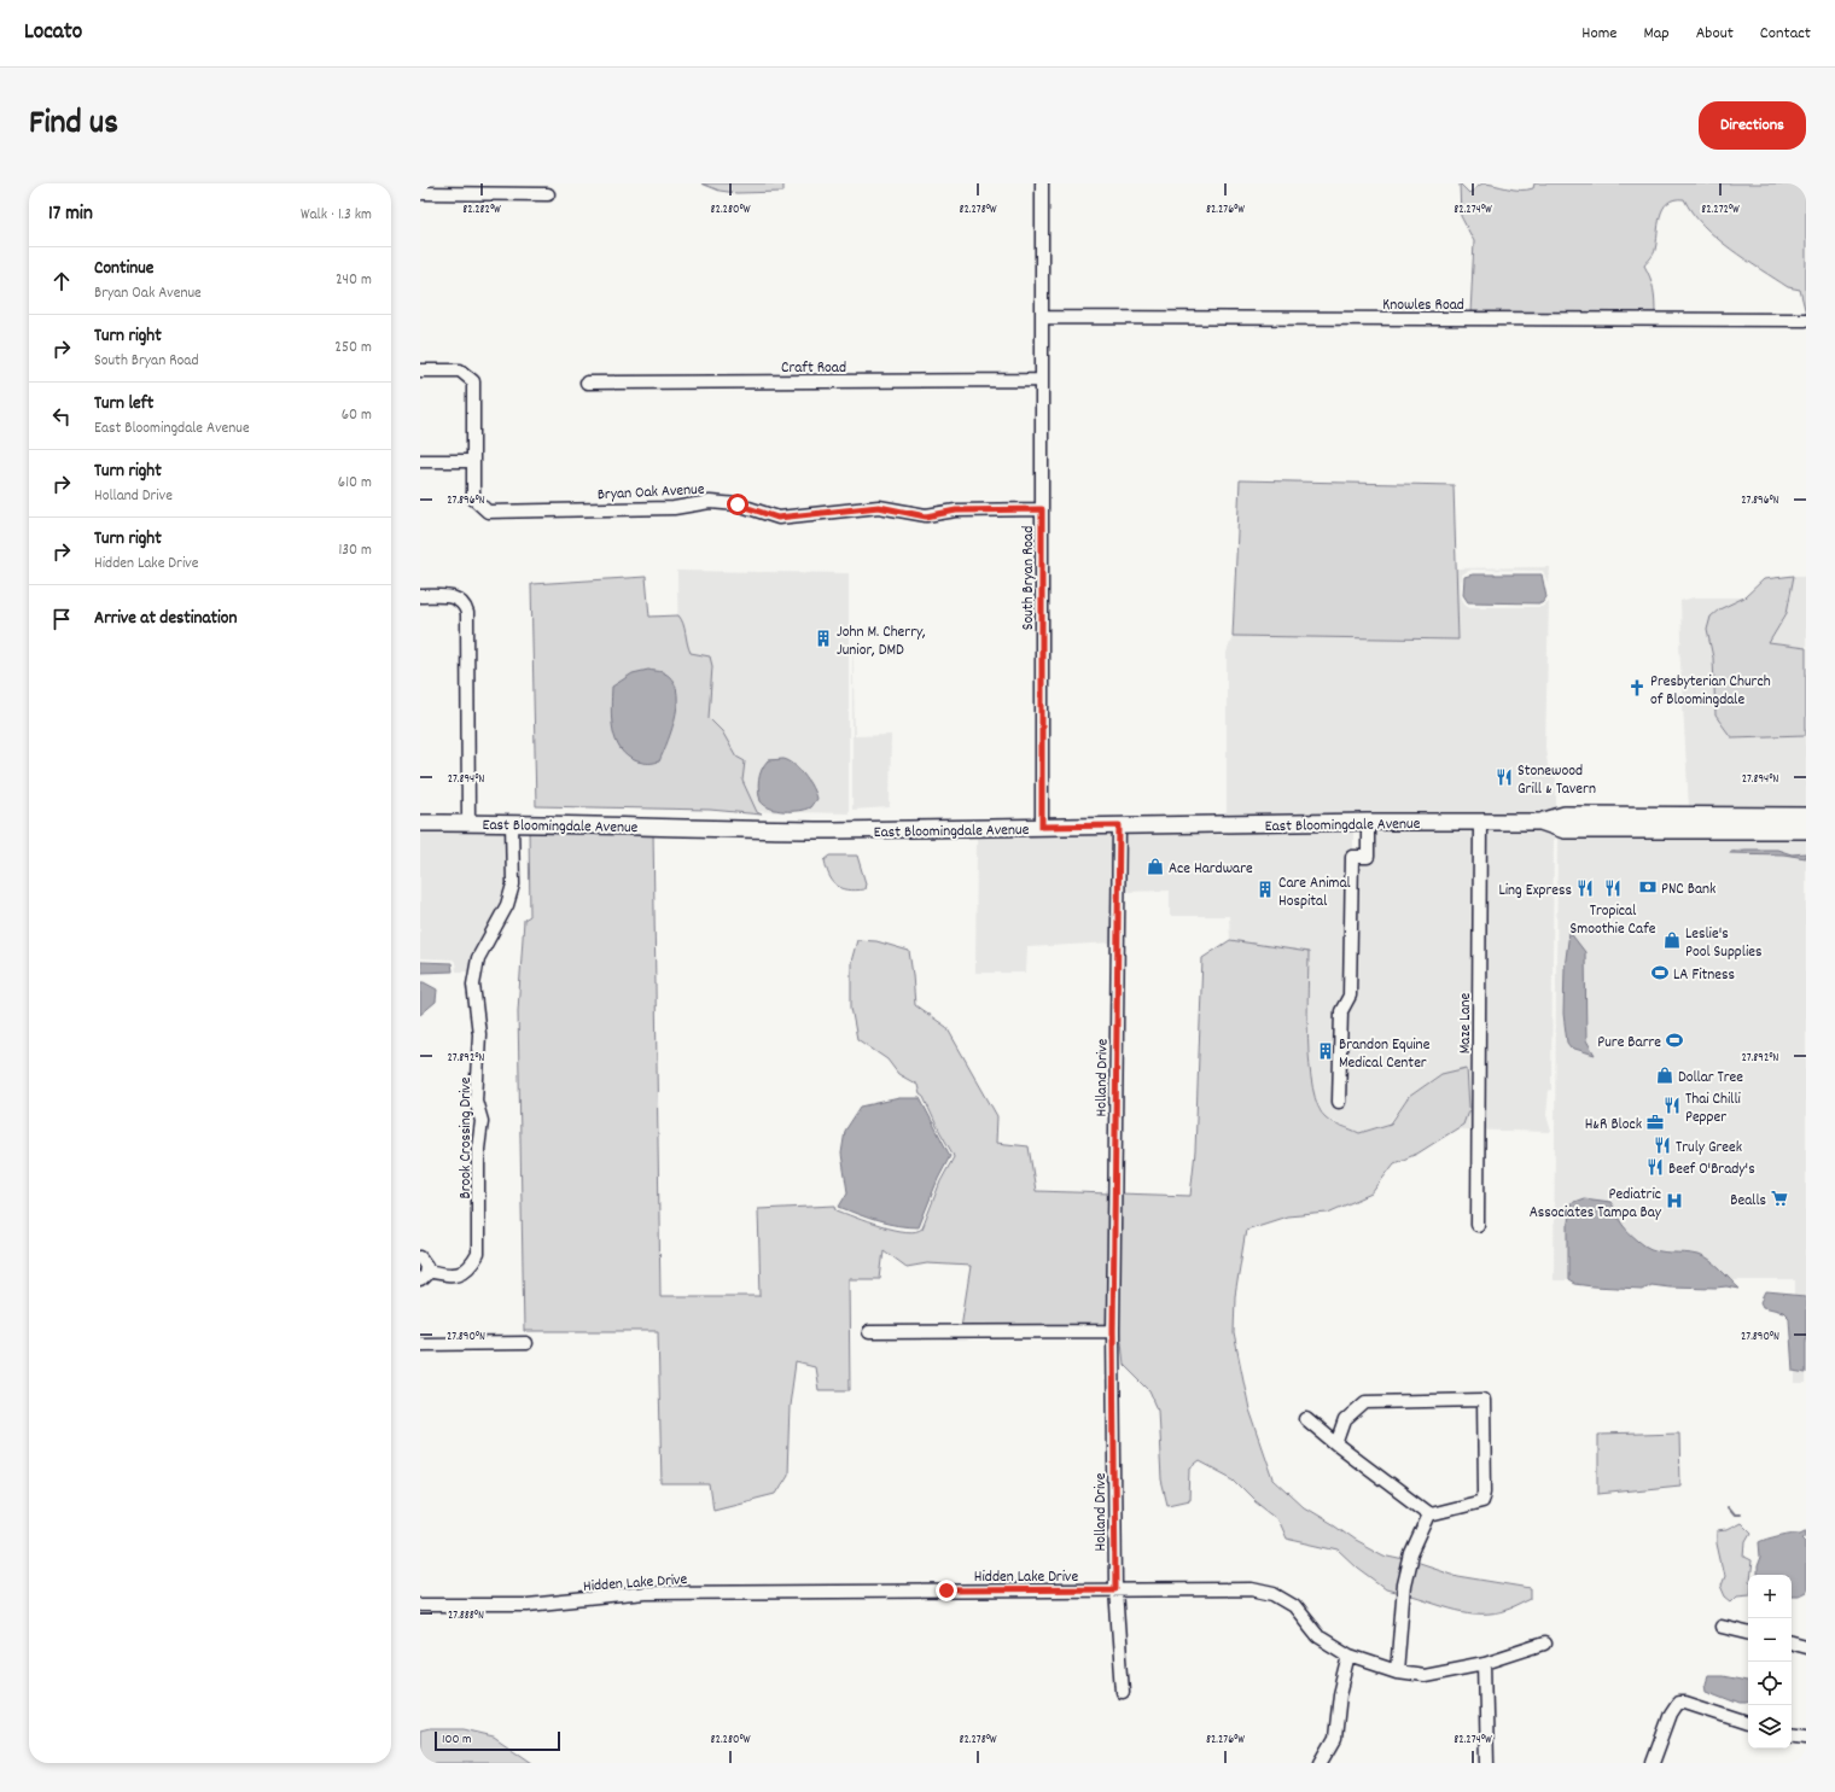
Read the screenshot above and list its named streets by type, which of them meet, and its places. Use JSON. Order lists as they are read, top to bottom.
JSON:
{
  "streets": {
    "main road": ["East Bloomingdale Avenue"],
    "street": [
      "Knowles Road",
      "Craft Road",
      "Bryan Oak Avenue",
      "South Bryan Road",
      "Maze Lane",
      "Holland Drive",
      "Brook Crossing Drive",
      "Hidden Lake Drive"
    ]
  },
  "crossings": [
    ["Knowles Road", "South Bryan Road"],
    ["Craft Road", "South Bryan Road"],
    ["Bryan Oak Avenue", "South Bryan Road"],
    ["South Bryan Road", "East Bloomingdale Avenue"],
    ["East Bloomingdale Avenue", "Maze Lane"],
    ["East Bloomingdale Avenue", "Holland Drive"],
    ["East Bloomingdale Avenue", "Brook Crossing Drive"],
    ["Holland Drive", "Hidden Lake Drive"]
  ],
  "places": {
    "building": ["John M. Cherry, Junior, DMD", "Care Animal Hospital", "Brandon Equine Medical Center"],
    "church": ["Presbyterian Church of Bloomingdale"],
    "restaurant": [
      "Stonewood Grill & Tavern",
      "Ling Express",
      "Tropical Smoothie Cafe",
      "Thai Chilli Pepper",
      "Truly Greek",
      "Beef O'Brady's"
    ],
    "shop": ["Ace Hardware", "Leslie's Pool Supplies", "Dollar Tree"],
    "bank": ["PNC Bank"],
    "sports": ["LA Fitness", "Pure Barre"],
    "office": ["H&R Block"],
    "supermarket": ["Bealls"],
    "hospital": ["Pediatric Associates Tampa Bay"]
  },
  "scale_bar": "100 m",
  "page": {
    "header": "Locato",
    "nav": [
      "Home",
      "Map",
      "About",
      "Contact"
    ],
    "title": "Find us",
    "buttons": "Directions",
    "heading": ["17 min", "Walk · 1.3 km"],
    "list": [
      ["Continue", "Bryan Oak Avenue", "240 m"],
      ["Turn right", "South Bryan Road", "250 m"],
      ["Turn left", "East Bloomingdale Avenue", "60 m"],
      ["Turn right", "Holland Drive", "610 m"],
      ["Turn right", "Hidden Lake Drive", "130 m"],
      "Arrive at destination"
    ],
    "map_buttons": ["+", "−"],
    "scale": "100 m"
  },
  "coordinates": [
    "82.282°W",
    "82.280°W",
    "82.278°W",
    "82.276°W",
    "82.274°W",
    "82.272°W",
    "27.896°N",
    "27.894°N",
    "27.892°N",
    "27.890°N",
    "27.888°N"
  ]
}
